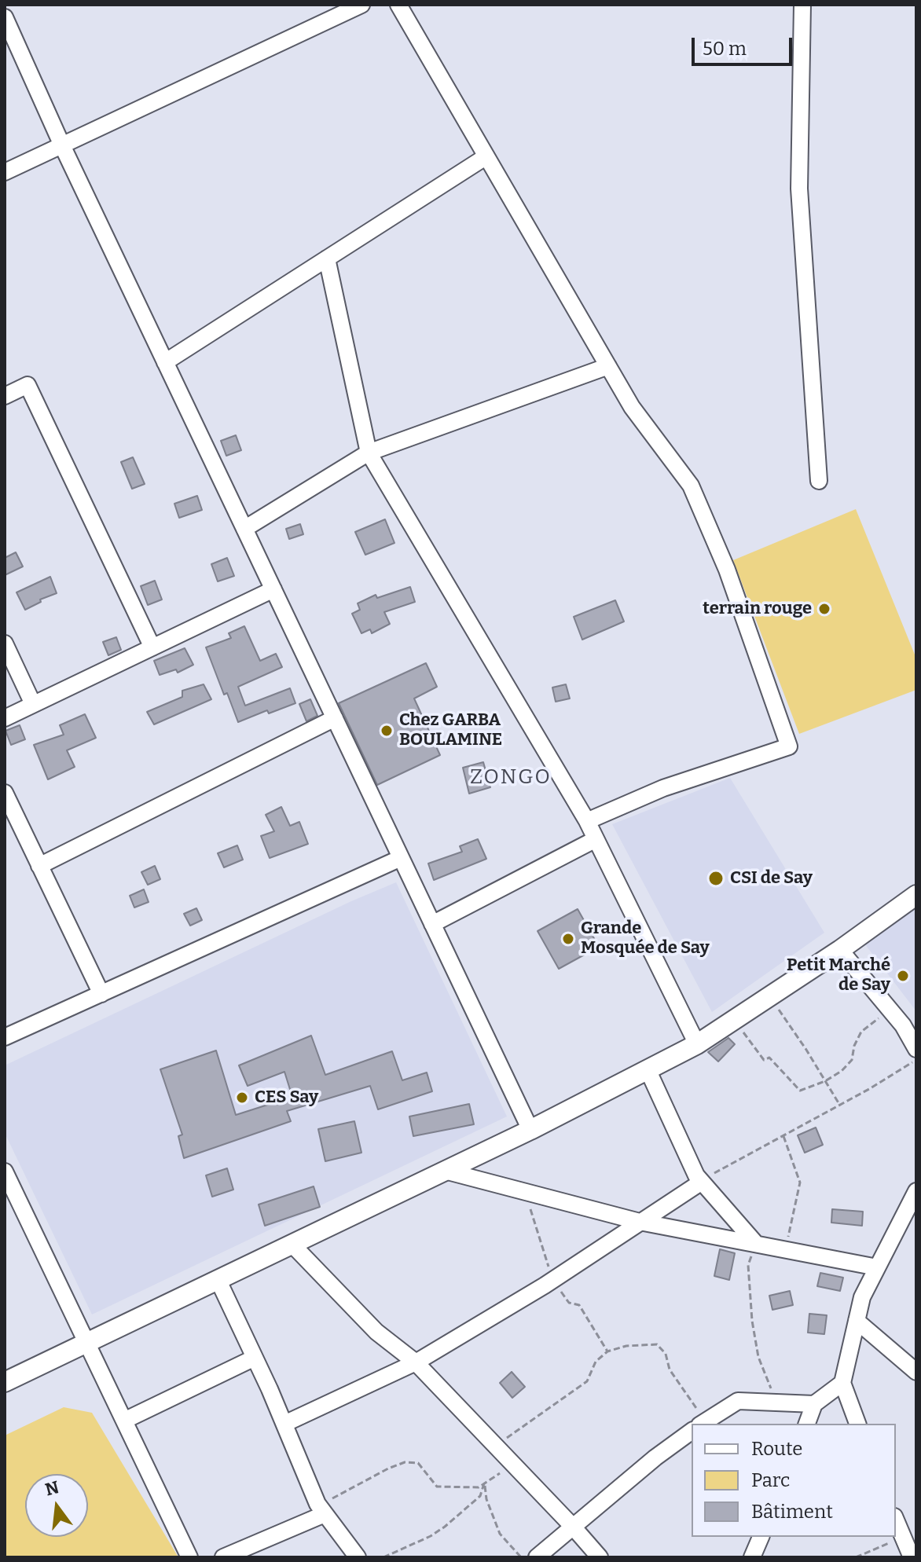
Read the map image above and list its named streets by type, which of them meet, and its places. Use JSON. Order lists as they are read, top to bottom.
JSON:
{
  "districts": ["ZONGO"],
  "places": [
    "terrain rouge",
    "Chez GARBA BOULAMINE",
    "CSI de Say",
    "Grande Mosquée de Say",
    "Petit Marché de Say",
    "CES Say"
  ],
  "legend": ["Route", "Parc", "Bâtiment"],
  "scale_bar": "50 m",
  "north": "top"
}
